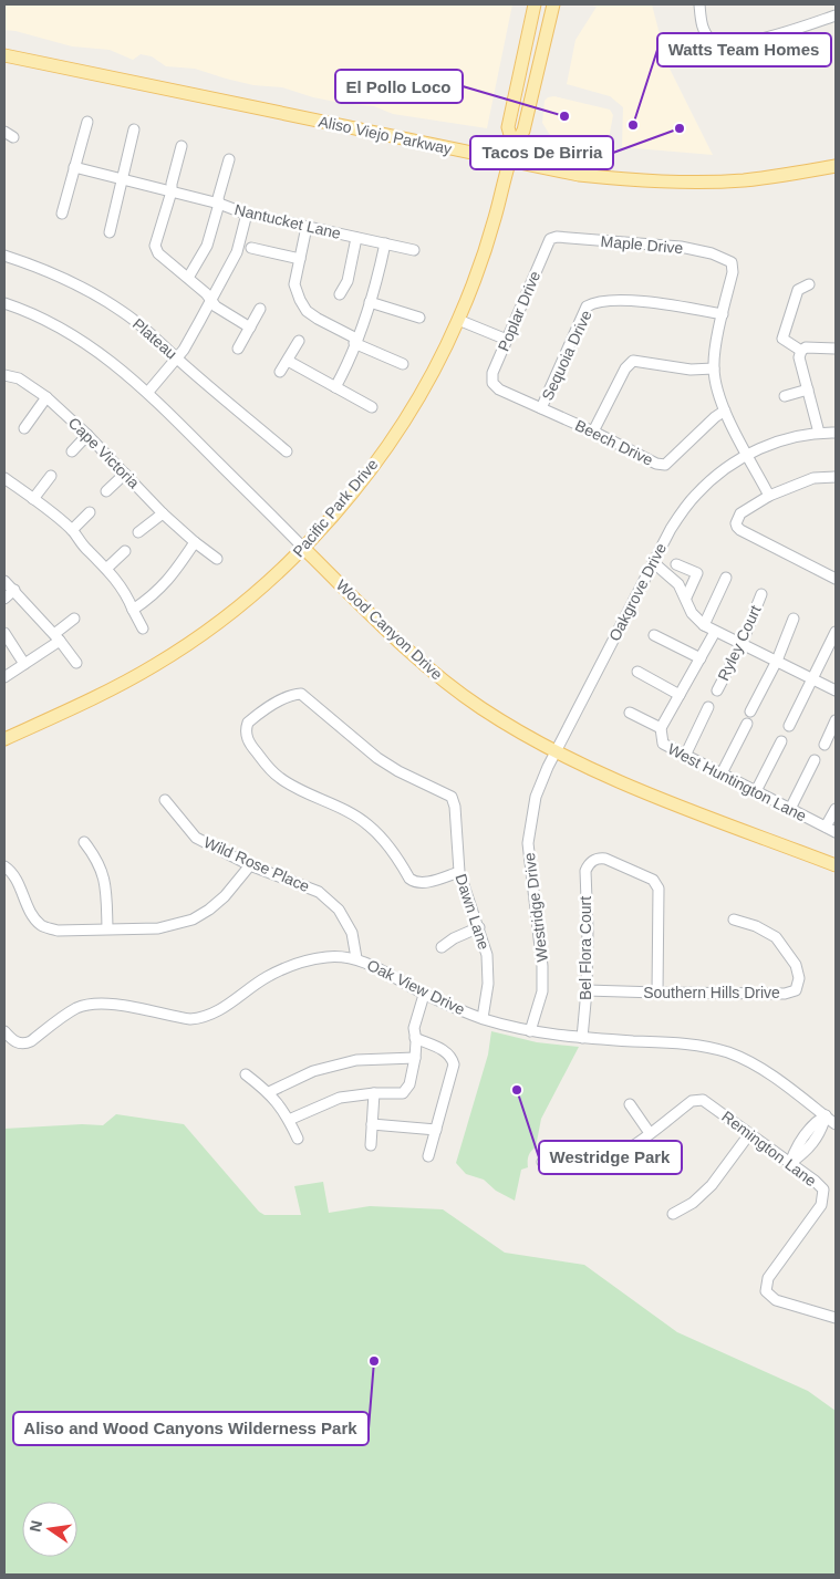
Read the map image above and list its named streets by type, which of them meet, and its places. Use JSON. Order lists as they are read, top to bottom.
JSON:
{
  "streets": {
    "main road": ["Aliso Viejo Parkway", "Pacific Park Drive", "Wood Canyon Drive"],
    "street": [
      "Nantucket Lane",
      "Maple Drive",
      "Poplar Drive",
      "Plateau",
      "Sequoia Drive",
      "Beech Drive",
      "Cape Victoria",
      "Oakgrove Drive",
      "Ryley Court",
      "West Huntington Lane",
      "Wild Rose Place",
      "Westridge Drive",
      "Dawn Lane",
      "Bel Flora Court",
      "Oak View Drive",
      "Southern Hills Drive",
      "Remington Lane"
    ]
  },
  "crossings": [
    ["Aliso Viejo Parkway", "Pacific Park Drive"],
    ["Maple Drive", "Poplar Drive"],
    ["Maple Drive", "Sequoia Drive"],
    ["Poplar Drive", "Beech Drive"],
    ["Sequoia Drive", "Beech Drive"],
    ["Pacific Park Drive", "Wood Canyon Drive"],
    ["Oakgrove Drive", "Wood Canyon Drive"],
    ["Oakgrove Drive", "Westridge Drive"],
    ["Wood Canyon Drive", "Westridge Drive"],
    ["Wild Rose Place", "Oak View Drive"],
    ["Westridge Drive", "Oak View Drive"],
    ["Dawn Lane", "Oak View Drive"],
    ["Bel Flora Court", "Oak View Drive"],
    ["Bel Flora Court", "Southern Hills Drive"]
  ],
  "places": [
    "El Pollo Loco",
    "Watts Team Homes",
    "Tacos De Birria",
    "Westridge Park",
    "Aliso and Wood Canyons Wilderness Park"
  ],
  "north": "left"
}
